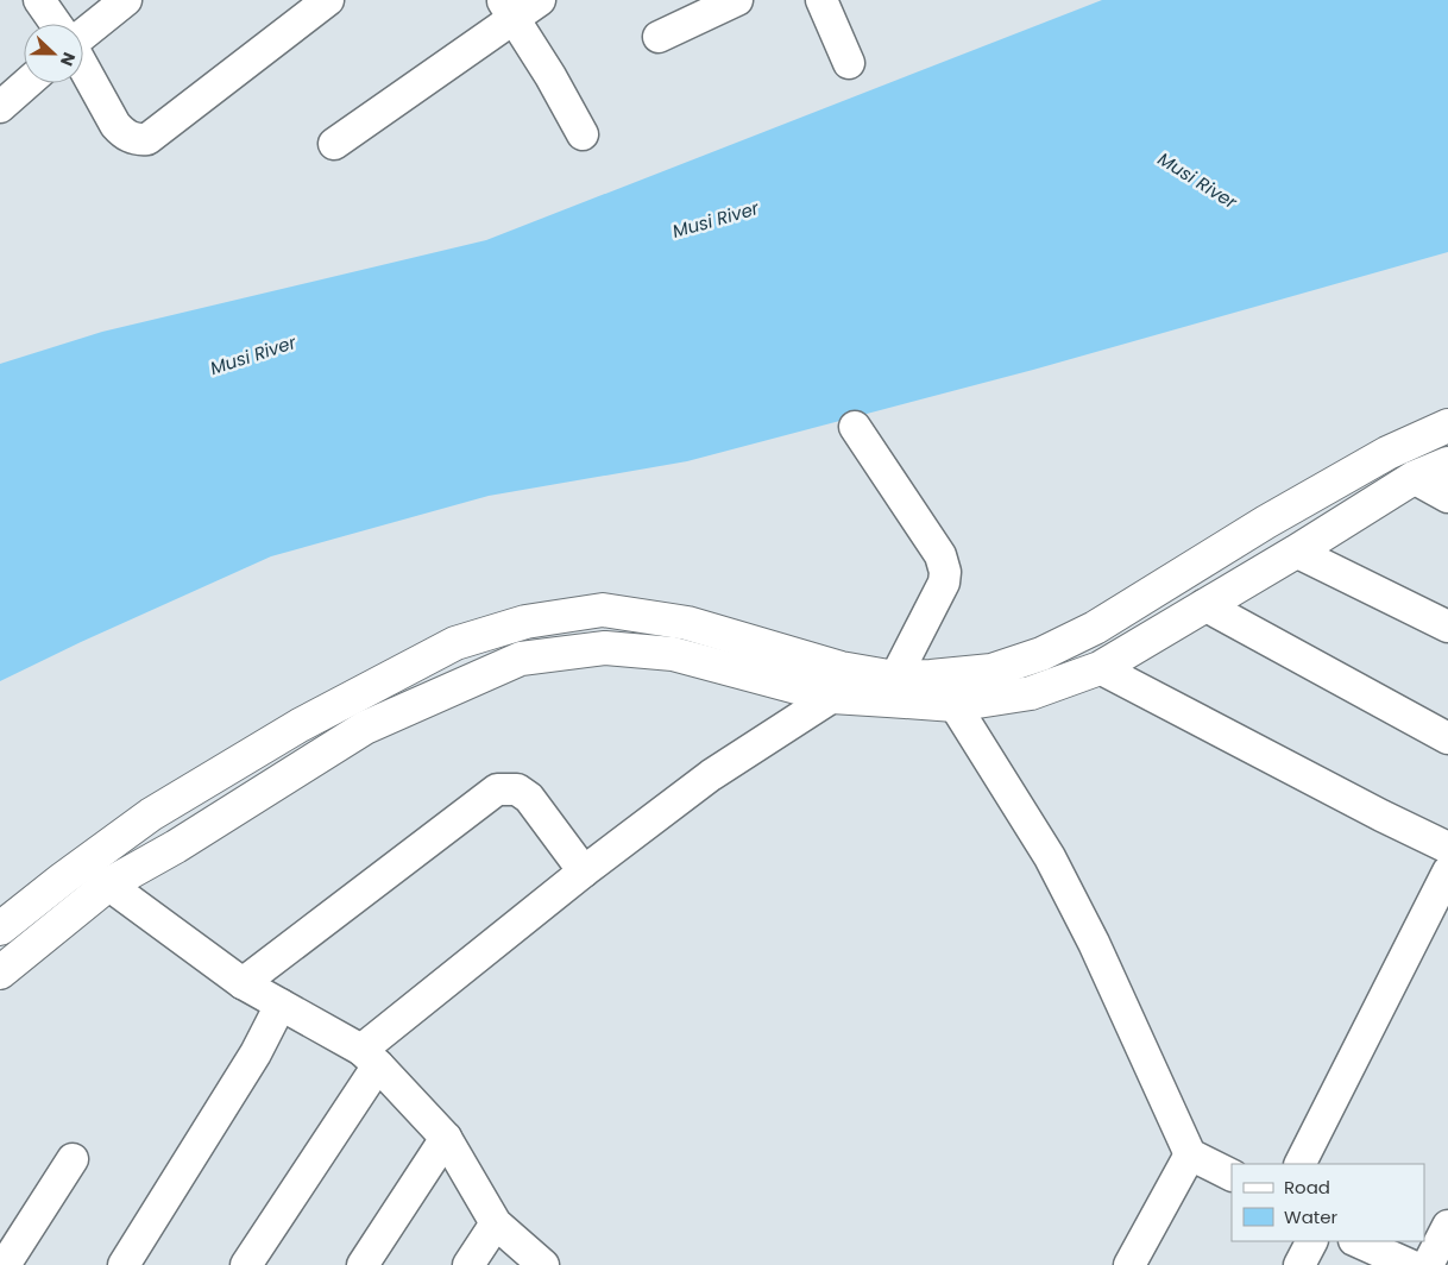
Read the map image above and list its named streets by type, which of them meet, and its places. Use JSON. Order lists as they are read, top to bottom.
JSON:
{
  "water": ["Musi River"],
  "legend": ["Road", "Water"],
  "north": "right"
}
